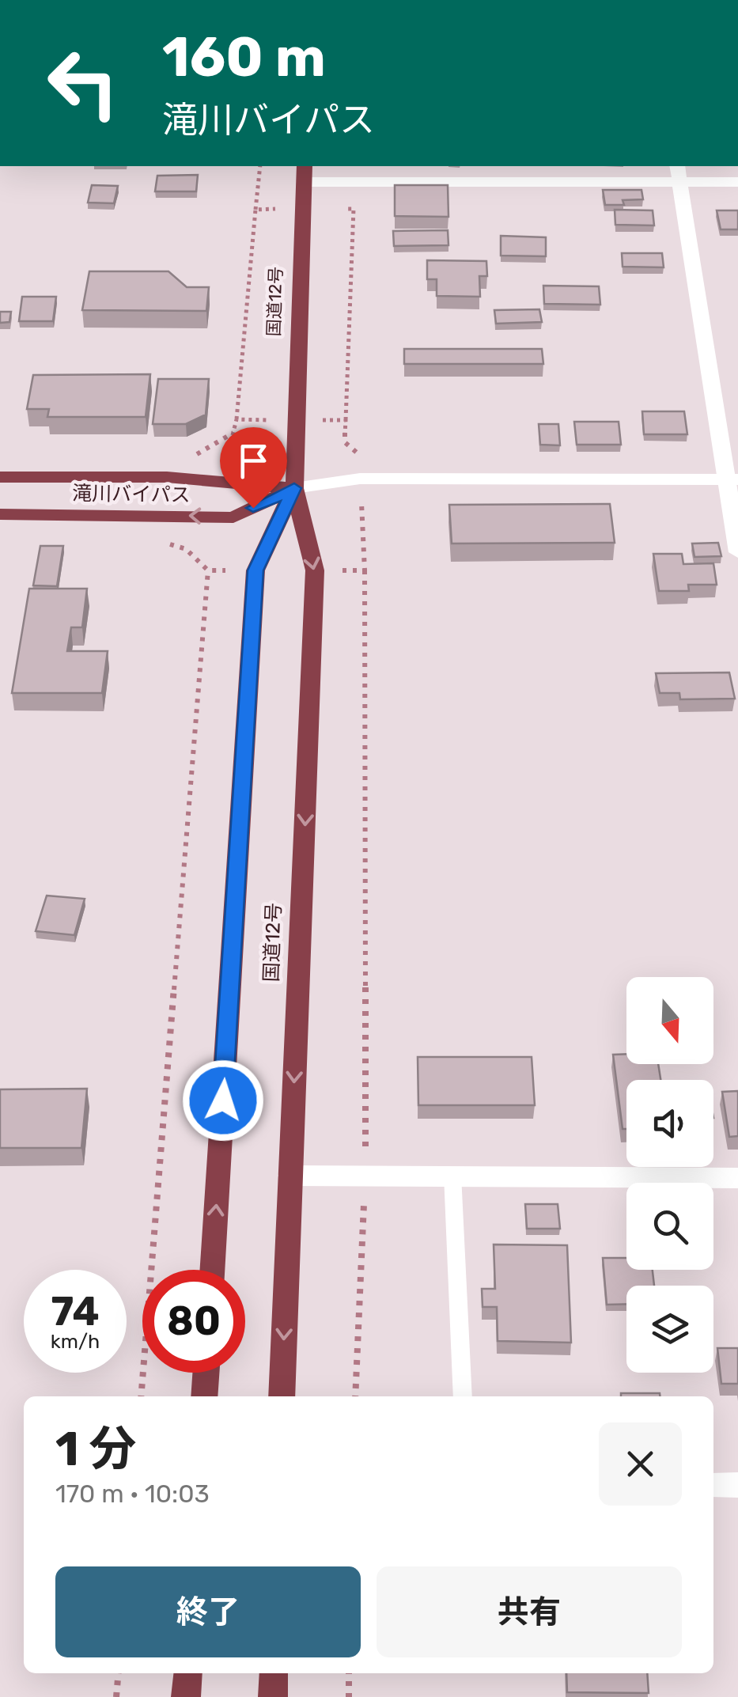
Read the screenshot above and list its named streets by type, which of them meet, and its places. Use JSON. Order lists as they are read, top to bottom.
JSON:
{
  "streets": {
    "highway": ["国道12号", "滝川バイパス"]
  },
  "crossings": [
    ["国道12号", "滝川バイパス"]
  ],
  "north": "bottom",
  "page": {
    "turn": ["160 m", "滝川バイパス"],
    "speed": "74 km/h",
    "limit": "80",
    "heading": ["1 分", "170 m · 10:03"],
    "buttons": ["終了", "共有"]
  }
}
